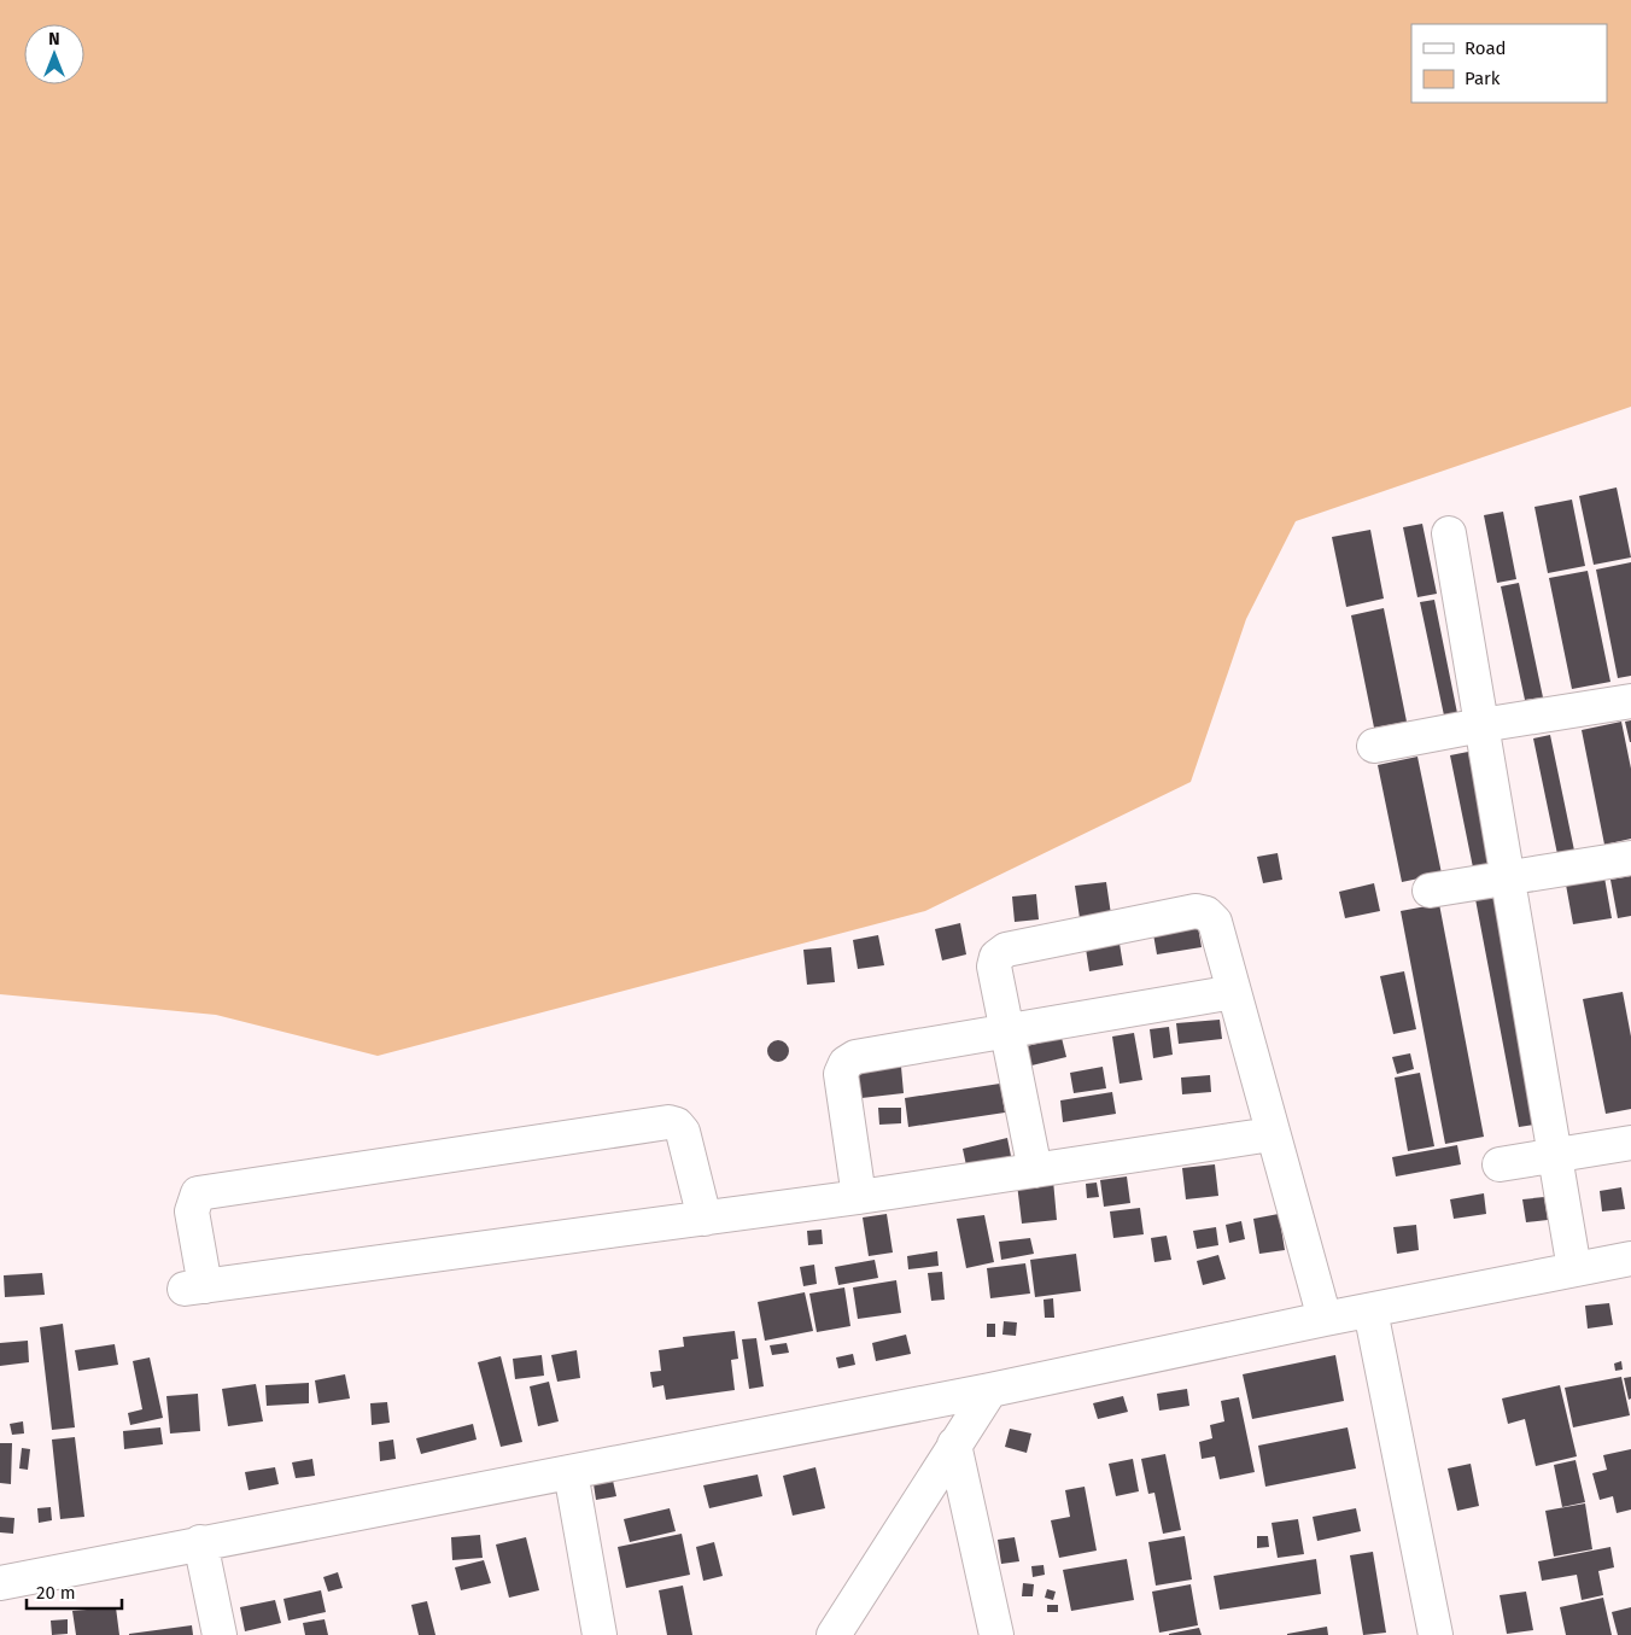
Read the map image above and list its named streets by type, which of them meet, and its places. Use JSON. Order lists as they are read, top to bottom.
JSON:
{
  "legend": ["Road", "Park"],
  "scale_bar": "20 m",
  "north": "top"
}
